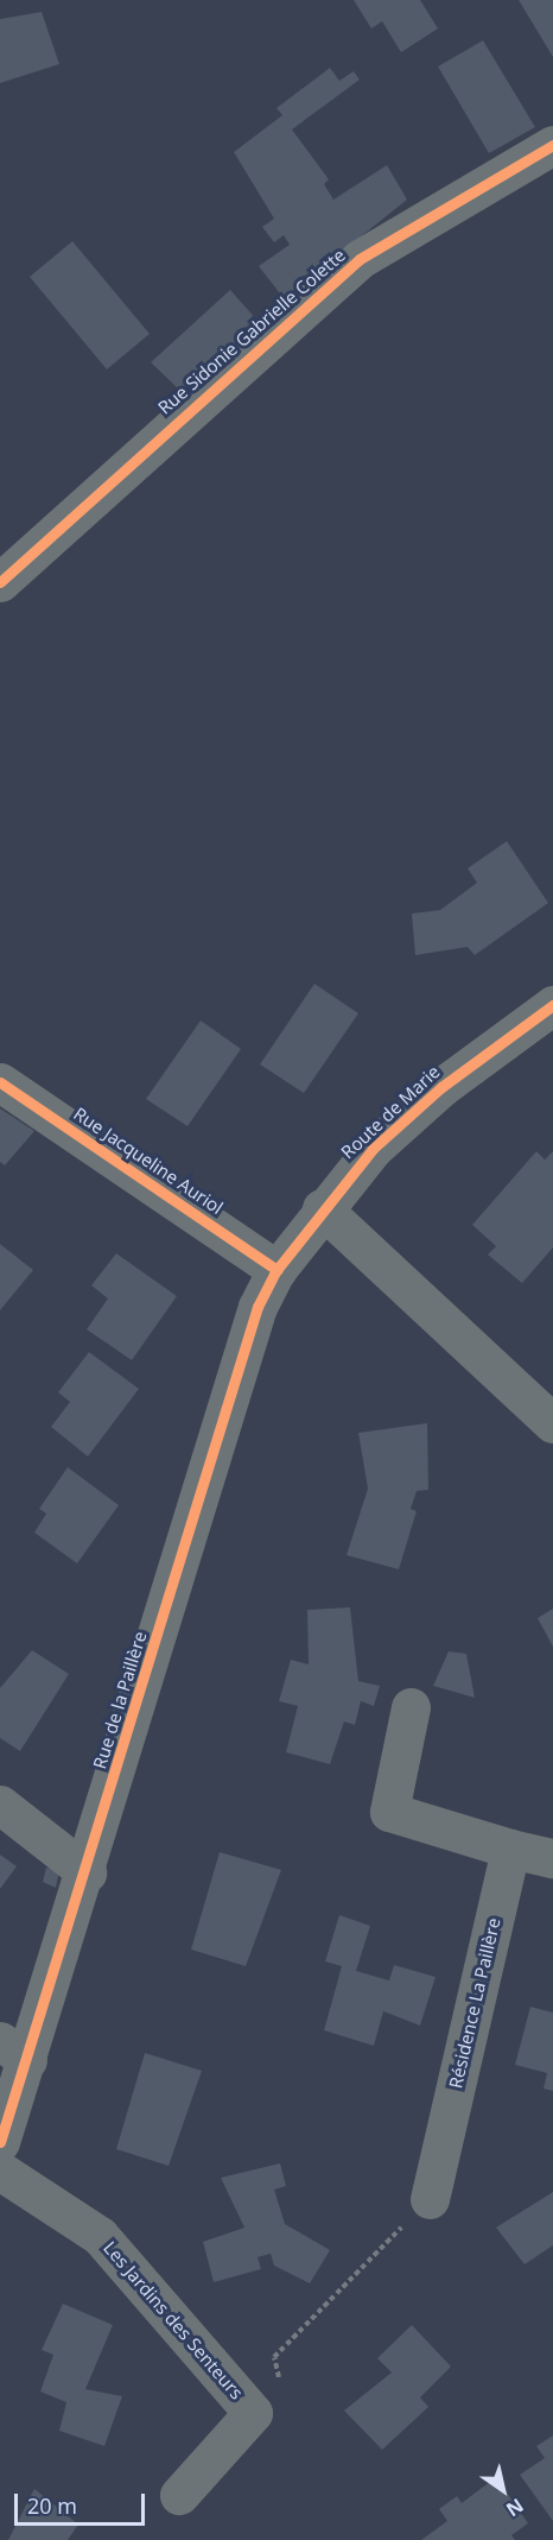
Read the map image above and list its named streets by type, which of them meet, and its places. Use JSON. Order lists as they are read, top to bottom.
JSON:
{
  "streets": {
    "street": [
      "Rue Sidonie Gabrielle Colette",
      "Route de Marie",
      "Rue Jacqueline Auriol",
      "Rue de la Paillère",
      "Résidence La Paillère",
      "Les Jardins des Senteurs"
    ]
  },
  "crossings": [
    ["Route de Marie", "Rue Jacqueline Auriol"],
    ["Route de Marie", "Rue de la Paillère"],
    ["Rue Jacqueline Auriol", "Rue de la Paillère"]
  ],
  "scale_bar": "20 m",
  "north": "bottom right"
}
